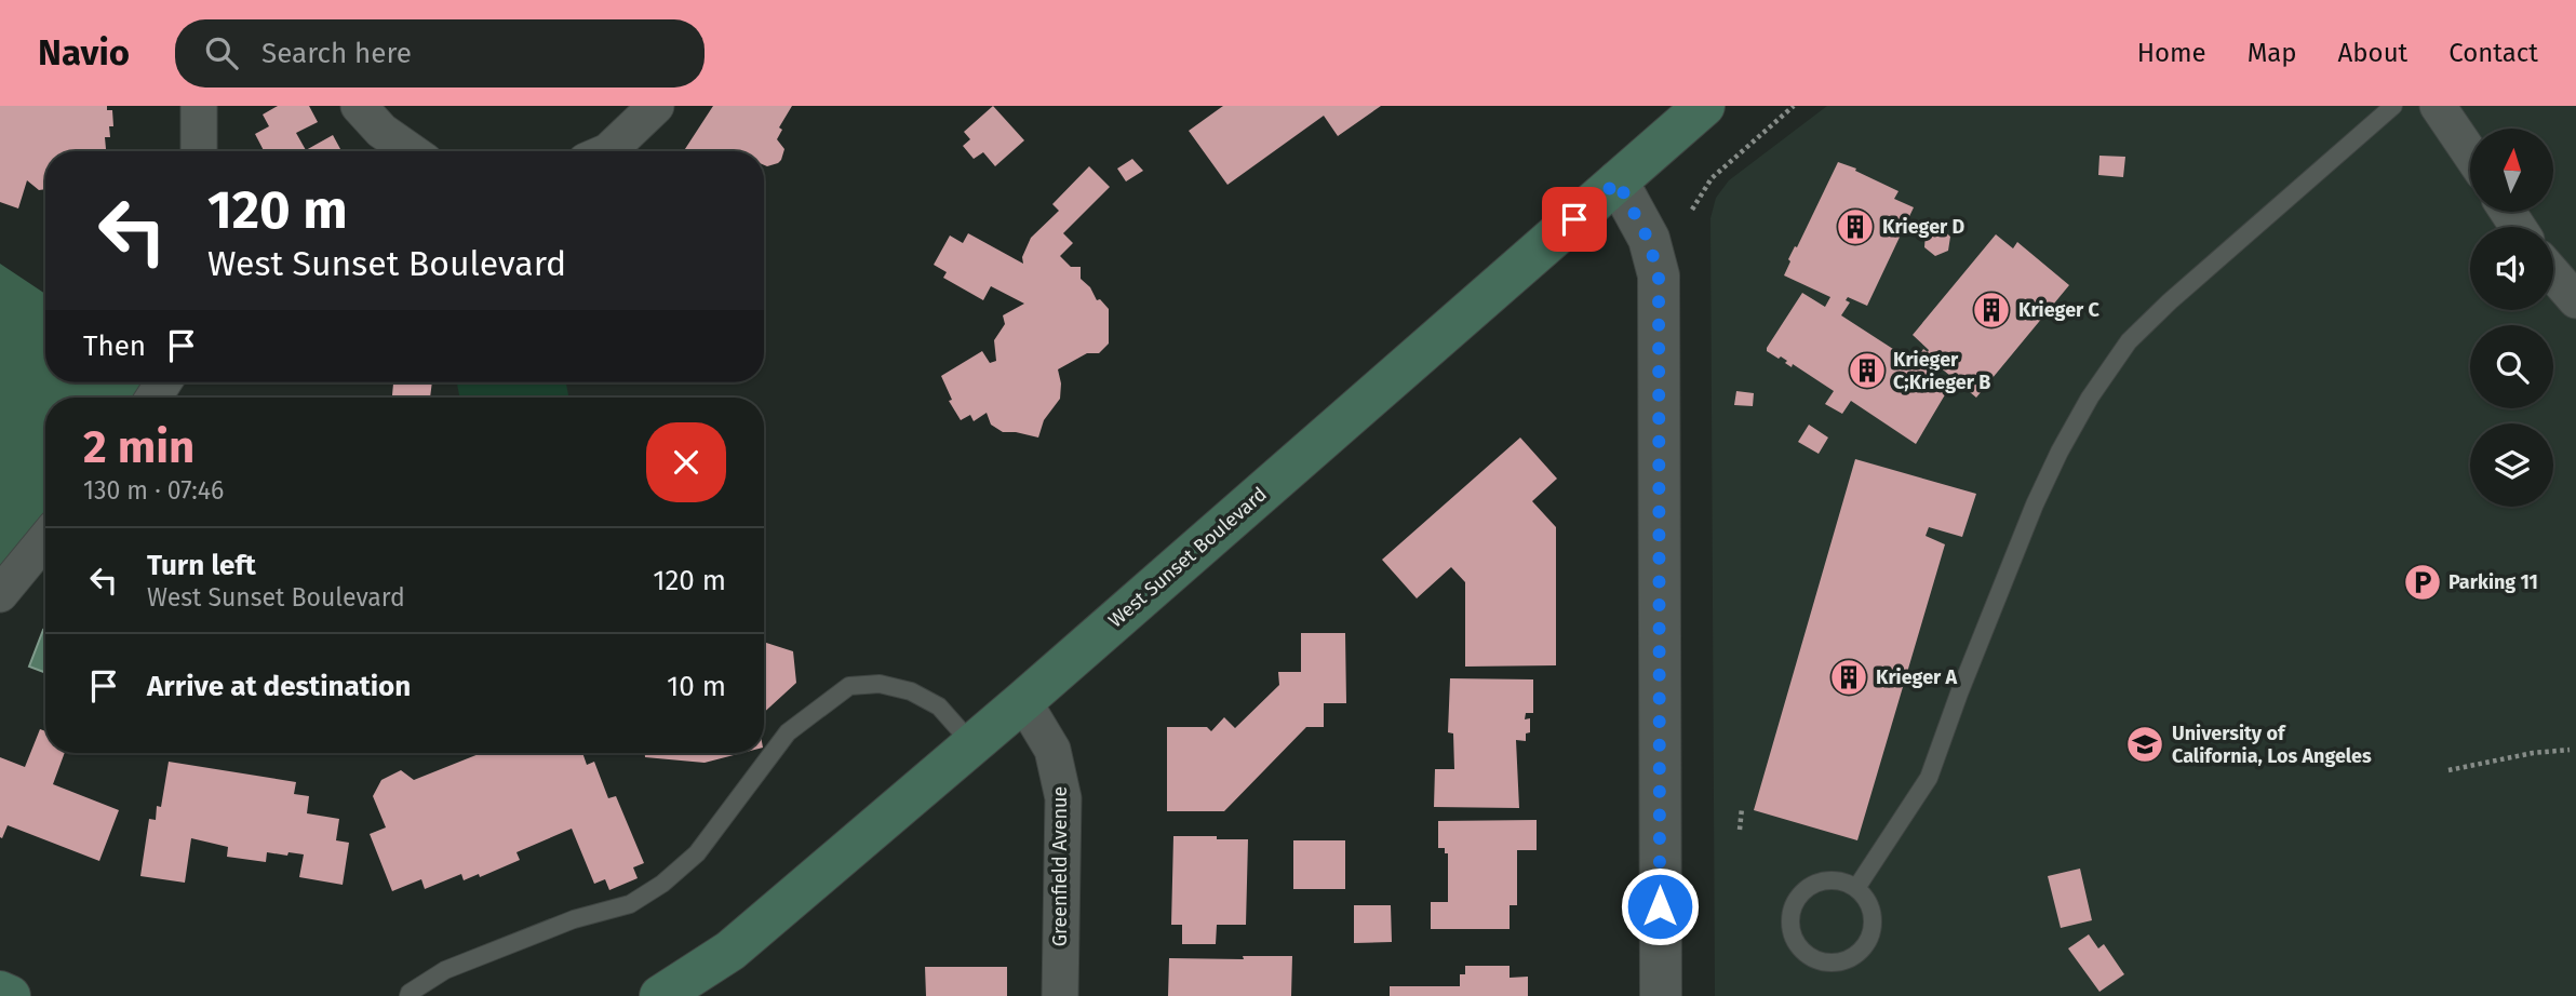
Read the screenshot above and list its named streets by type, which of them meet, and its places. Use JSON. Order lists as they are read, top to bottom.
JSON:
{
  "streets": {
    "main road": ["West Sunset Boulevard"],
    "street": ["Greenfield Avenue"]
  },
  "crossings": [
    ["West Sunset Boulevard", "Greenfield Avenue"]
  ],
  "places": {
    "building": [
      "Krieger D",
      "Krieger C",
      "Krieger C;Krieger B",
      "Krieger A"
    ],
    "parking": ["Parking 11"],
    "school or university": ["University of California, Los Angeles"]
  },
  "north": "top",
  "page": {
    "header": "Navio",
    "search": "Search here",
    "nav": [
      "Home",
      "Map",
      "About",
      "Contact"
    ],
    "turn": ["120 m", "West Sunset Boulevard"],
    "then": "Then",
    "heading": ["2 min", "130 m · 07:46"],
    "list": [
      {
        "name": "Turn left",
        "note": "West Sunset Boulevard",
        "value": "120 m"
      },
      {
        "name": "Arrive at destination",
        "value": "10 m"
      }
    ]
  }
}
